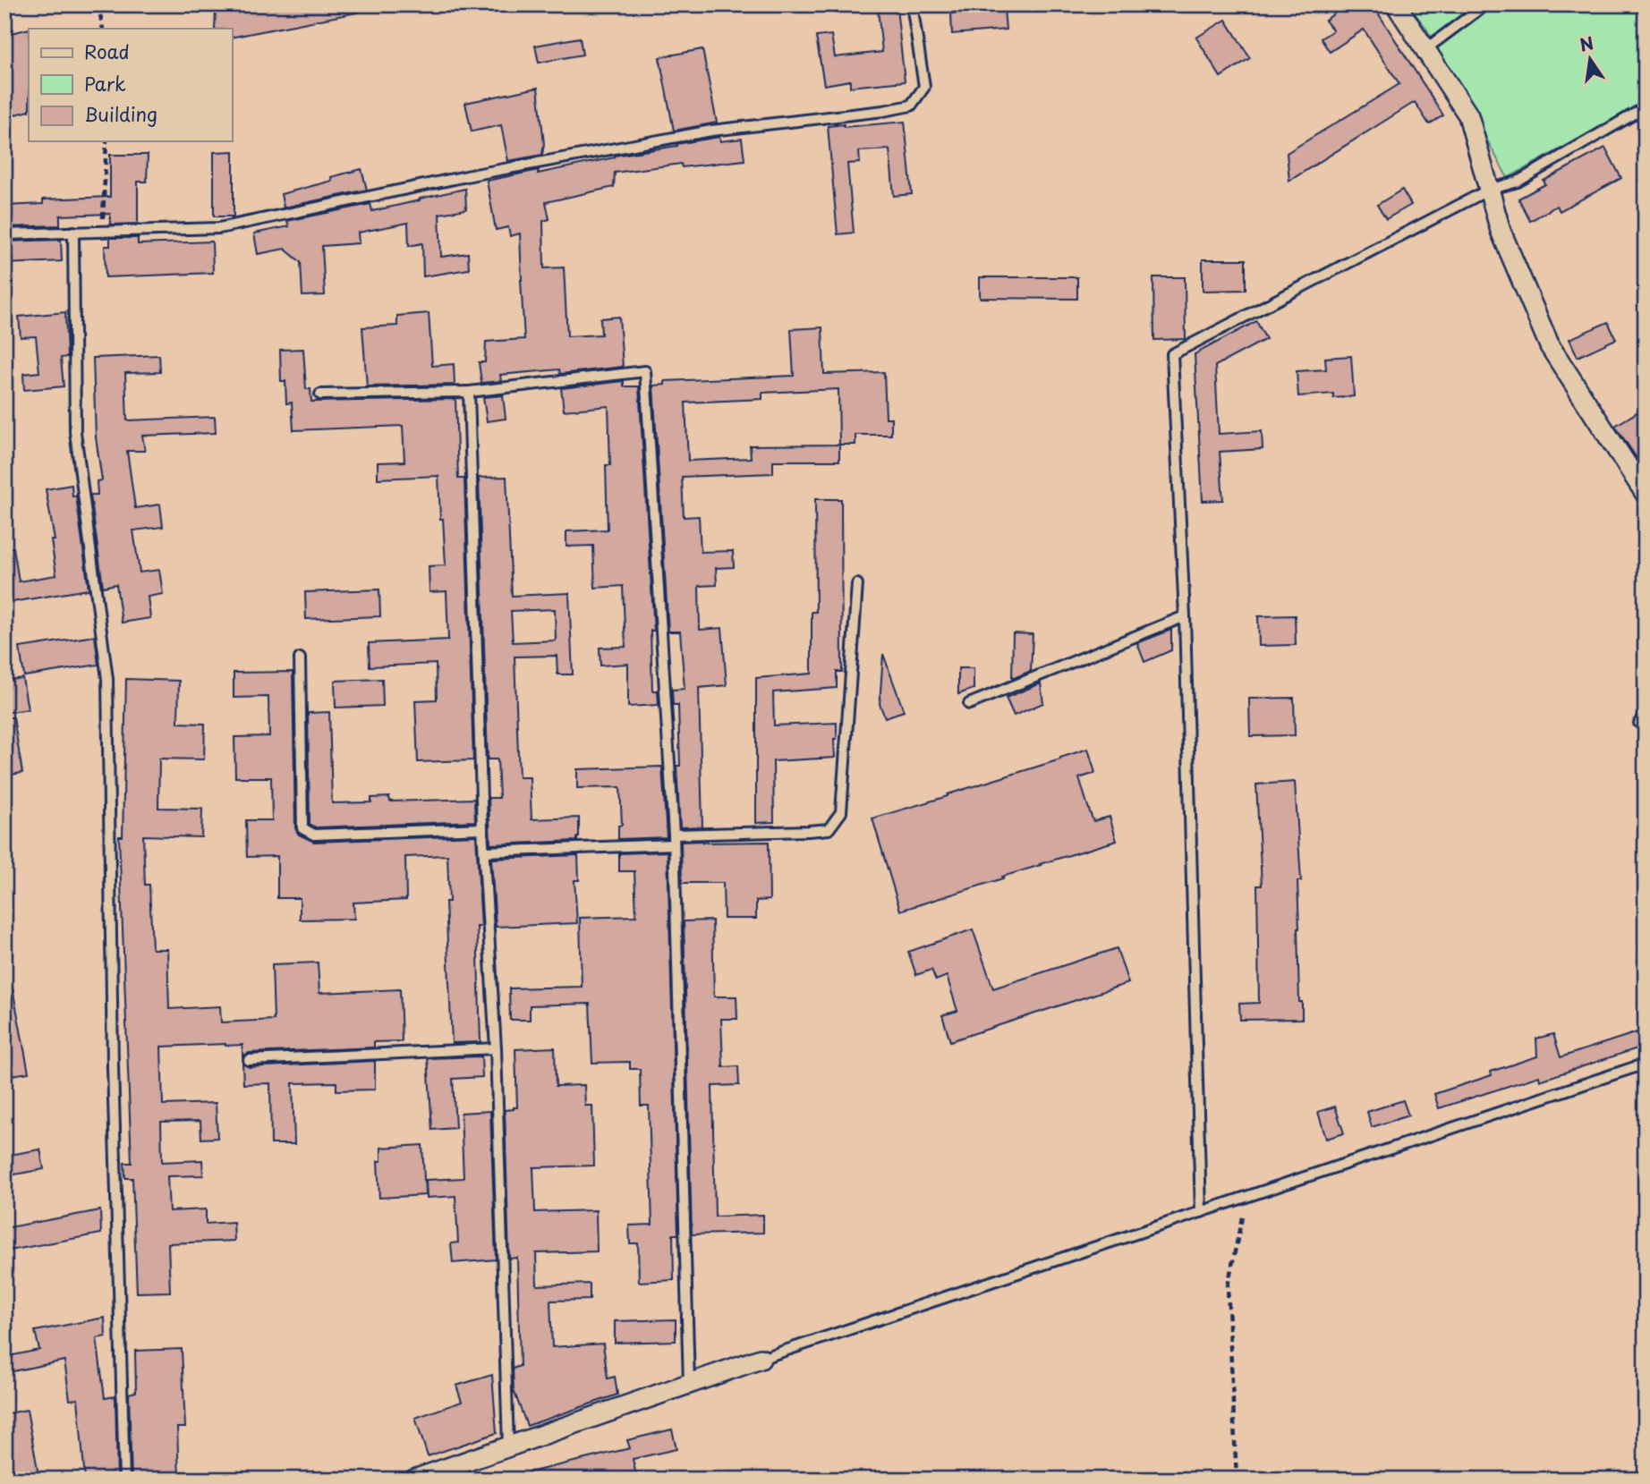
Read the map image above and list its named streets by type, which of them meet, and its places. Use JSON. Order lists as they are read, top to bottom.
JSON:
{
  "legend": ["Road", "Park", "Building"],
  "north": "top"
}
